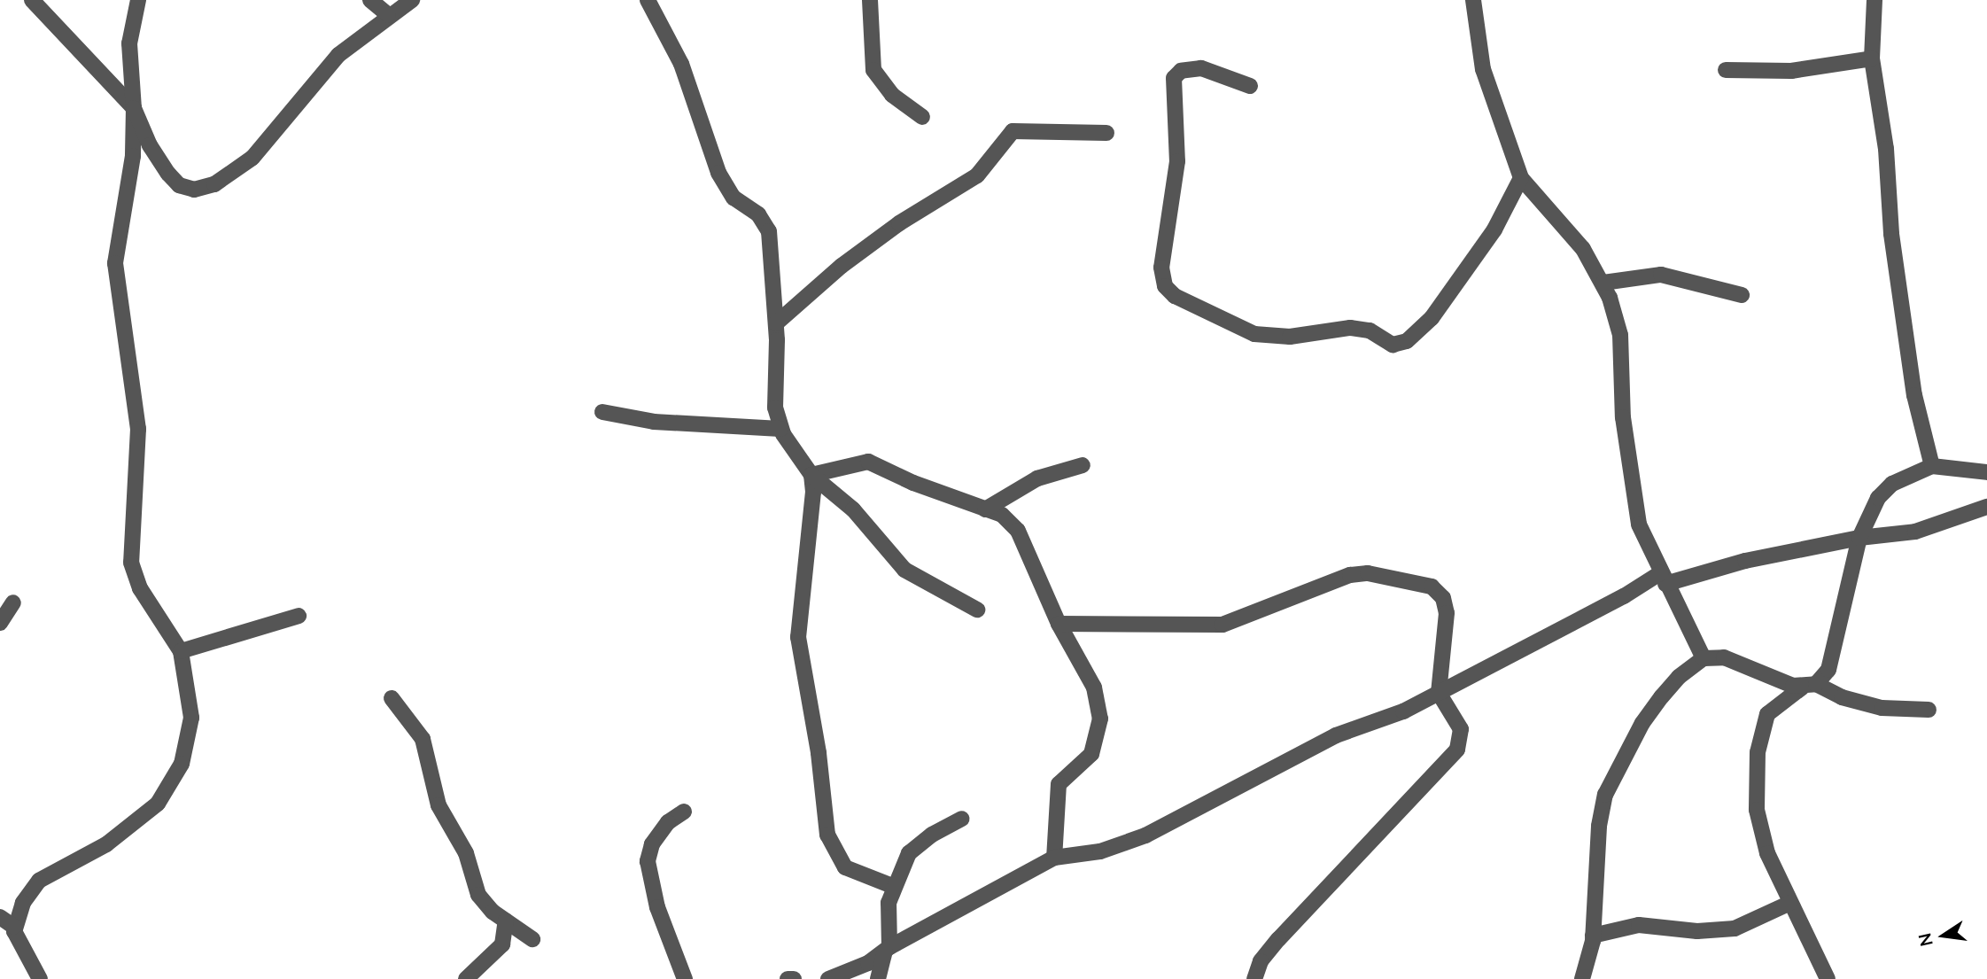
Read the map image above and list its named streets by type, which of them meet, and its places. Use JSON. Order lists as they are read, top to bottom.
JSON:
{
  "north": "left"
}
